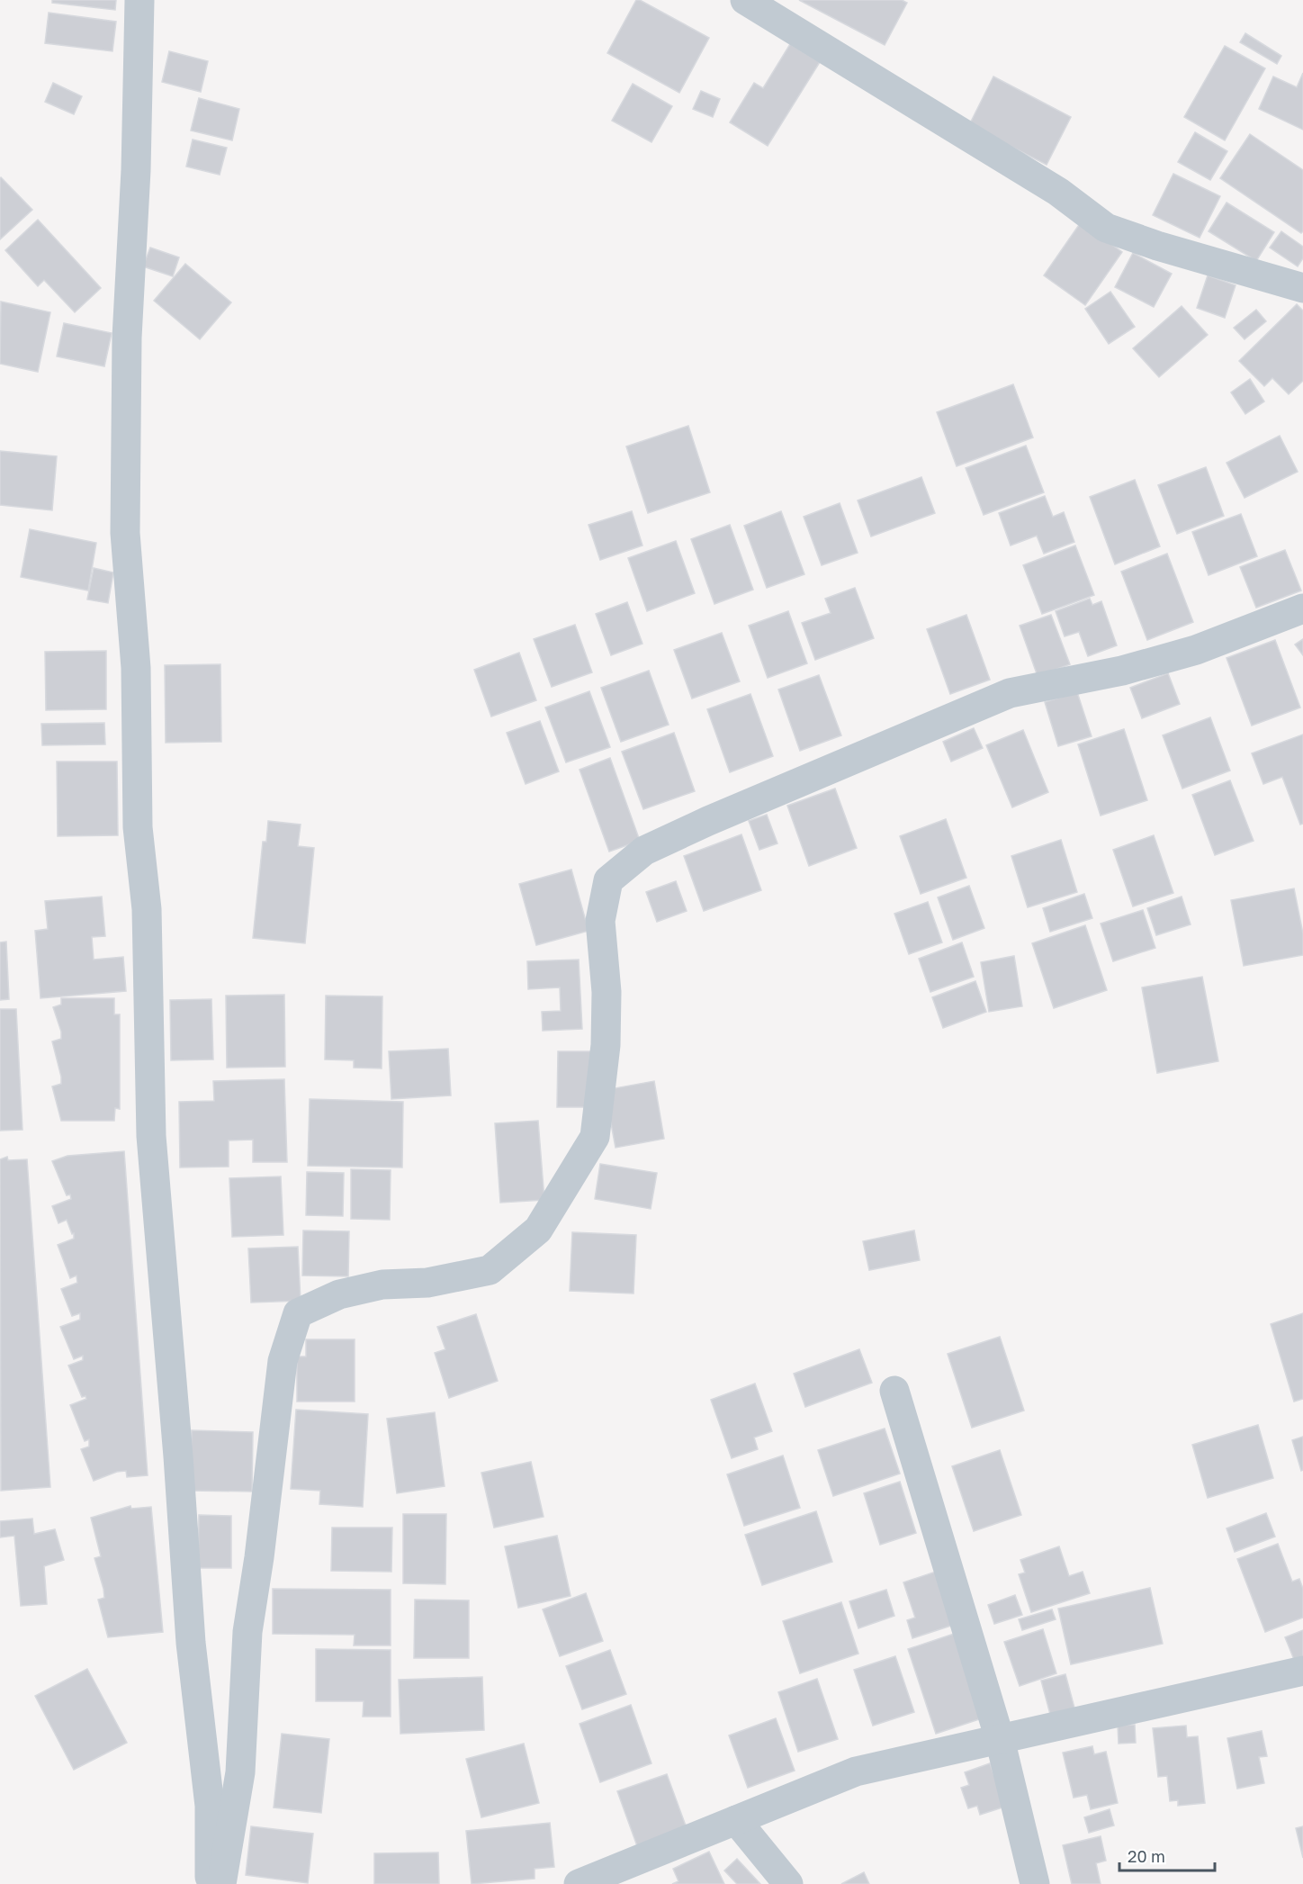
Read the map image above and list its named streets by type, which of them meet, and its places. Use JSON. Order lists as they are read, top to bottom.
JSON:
{
  "scale_bar": "20 m"
}
